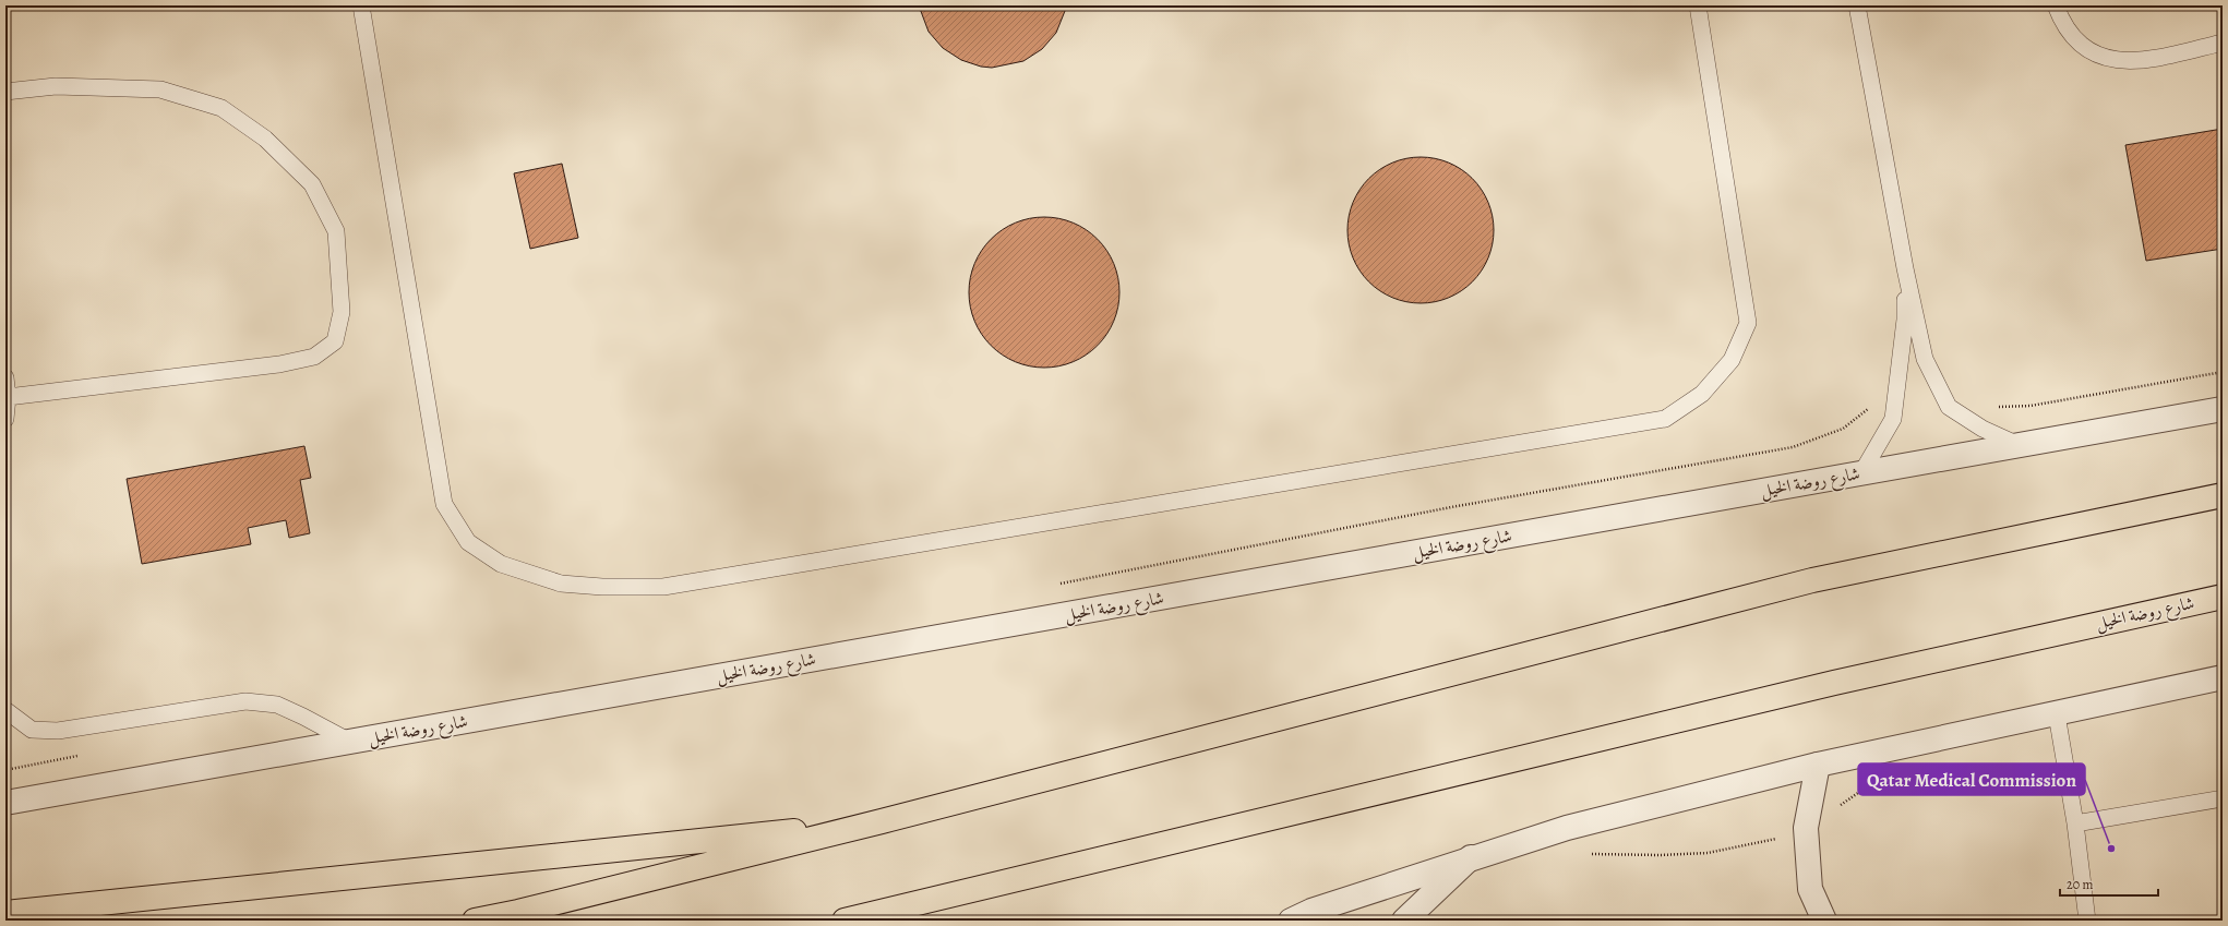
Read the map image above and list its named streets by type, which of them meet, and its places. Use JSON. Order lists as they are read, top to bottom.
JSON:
{
  "streets": {
    "highway": ["شارع روضة الخيل"]
  },
  "places": ["Qatar Medical Commission"],
  "scale_bar": "20 m"
}
